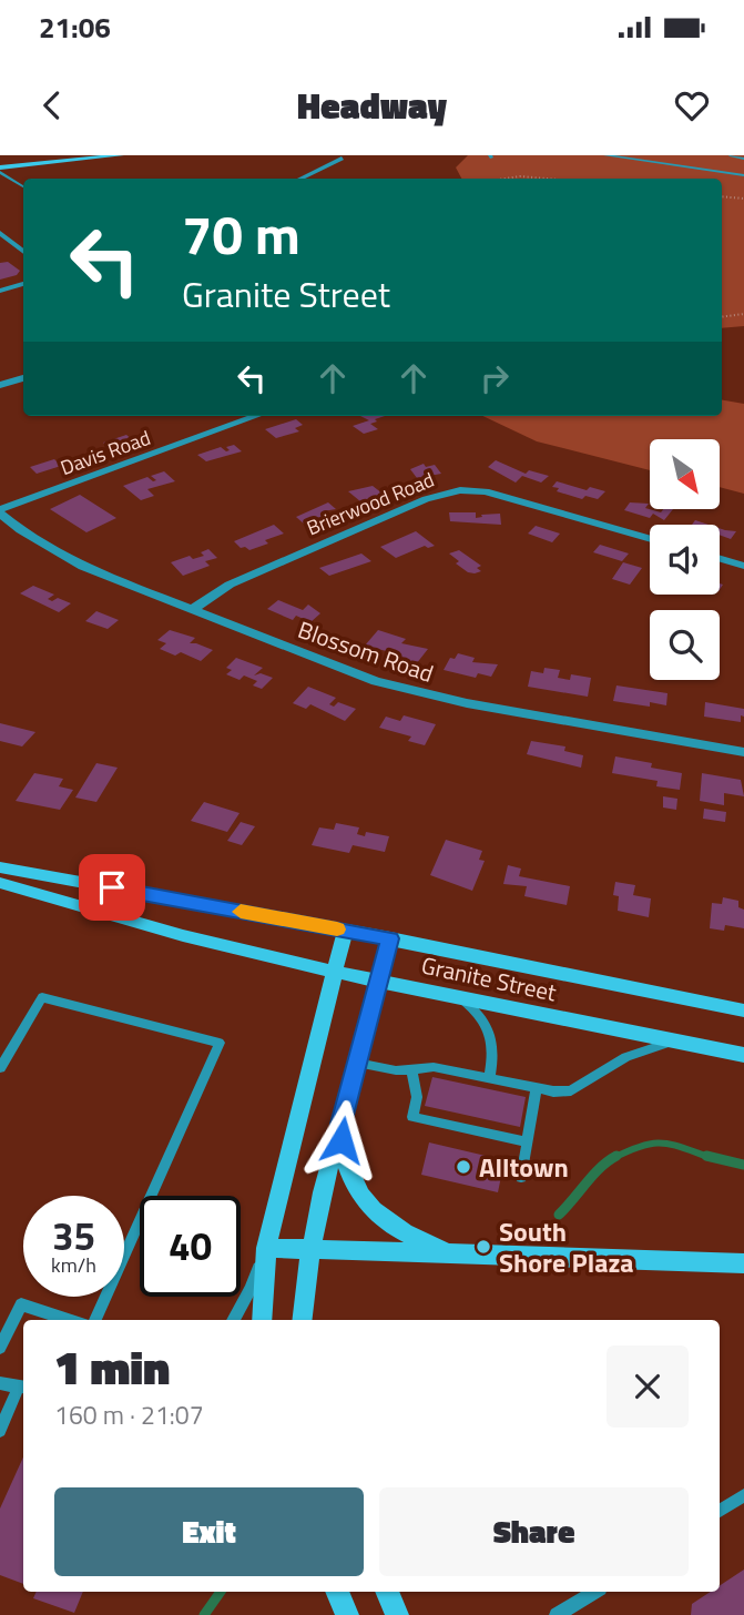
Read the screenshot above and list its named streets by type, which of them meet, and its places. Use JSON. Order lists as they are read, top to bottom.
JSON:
{
  "streets": {
    "main road": ["Granite Street"],
    "street": ["Davis Road", "Brierwood Road", "Blossom Road"]
  },
  "crossings": [
    ["Davis Road", "Blossom Road"],
    ["Brierwood Road", "Blossom Road"]
  ],
  "places": ["Alltown", "South Shore Plaza"],
  "north": "bottom right",
  "page": {
    "status": "21:06",
    "header": "Headway",
    "turn": ["70 m", "Granite Street"],
    "speed": "35 km/h",
    "limit": "40",
    "heading": ["1 min", "160 m · 21:07"],
    "buttons": ["Exit", "Share"]
  }
}
